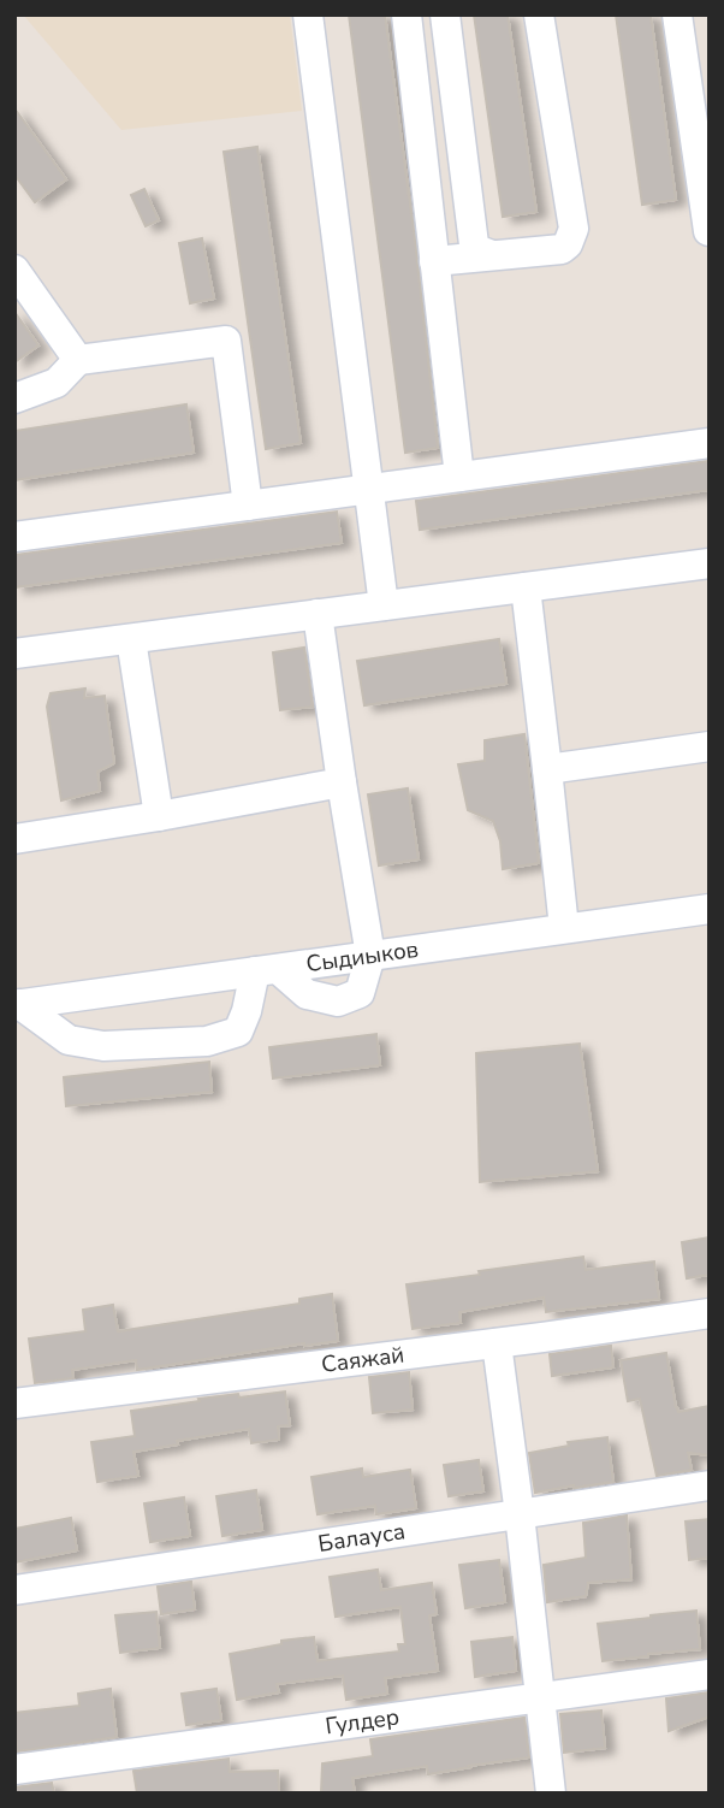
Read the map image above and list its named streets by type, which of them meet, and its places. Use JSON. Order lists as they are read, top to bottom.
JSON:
{
  "streets": {
    "street": [
      "Сыдиыков",
      "Саяжай",
      "Балауса",
      "Гулдер"
    ]
  }
}
